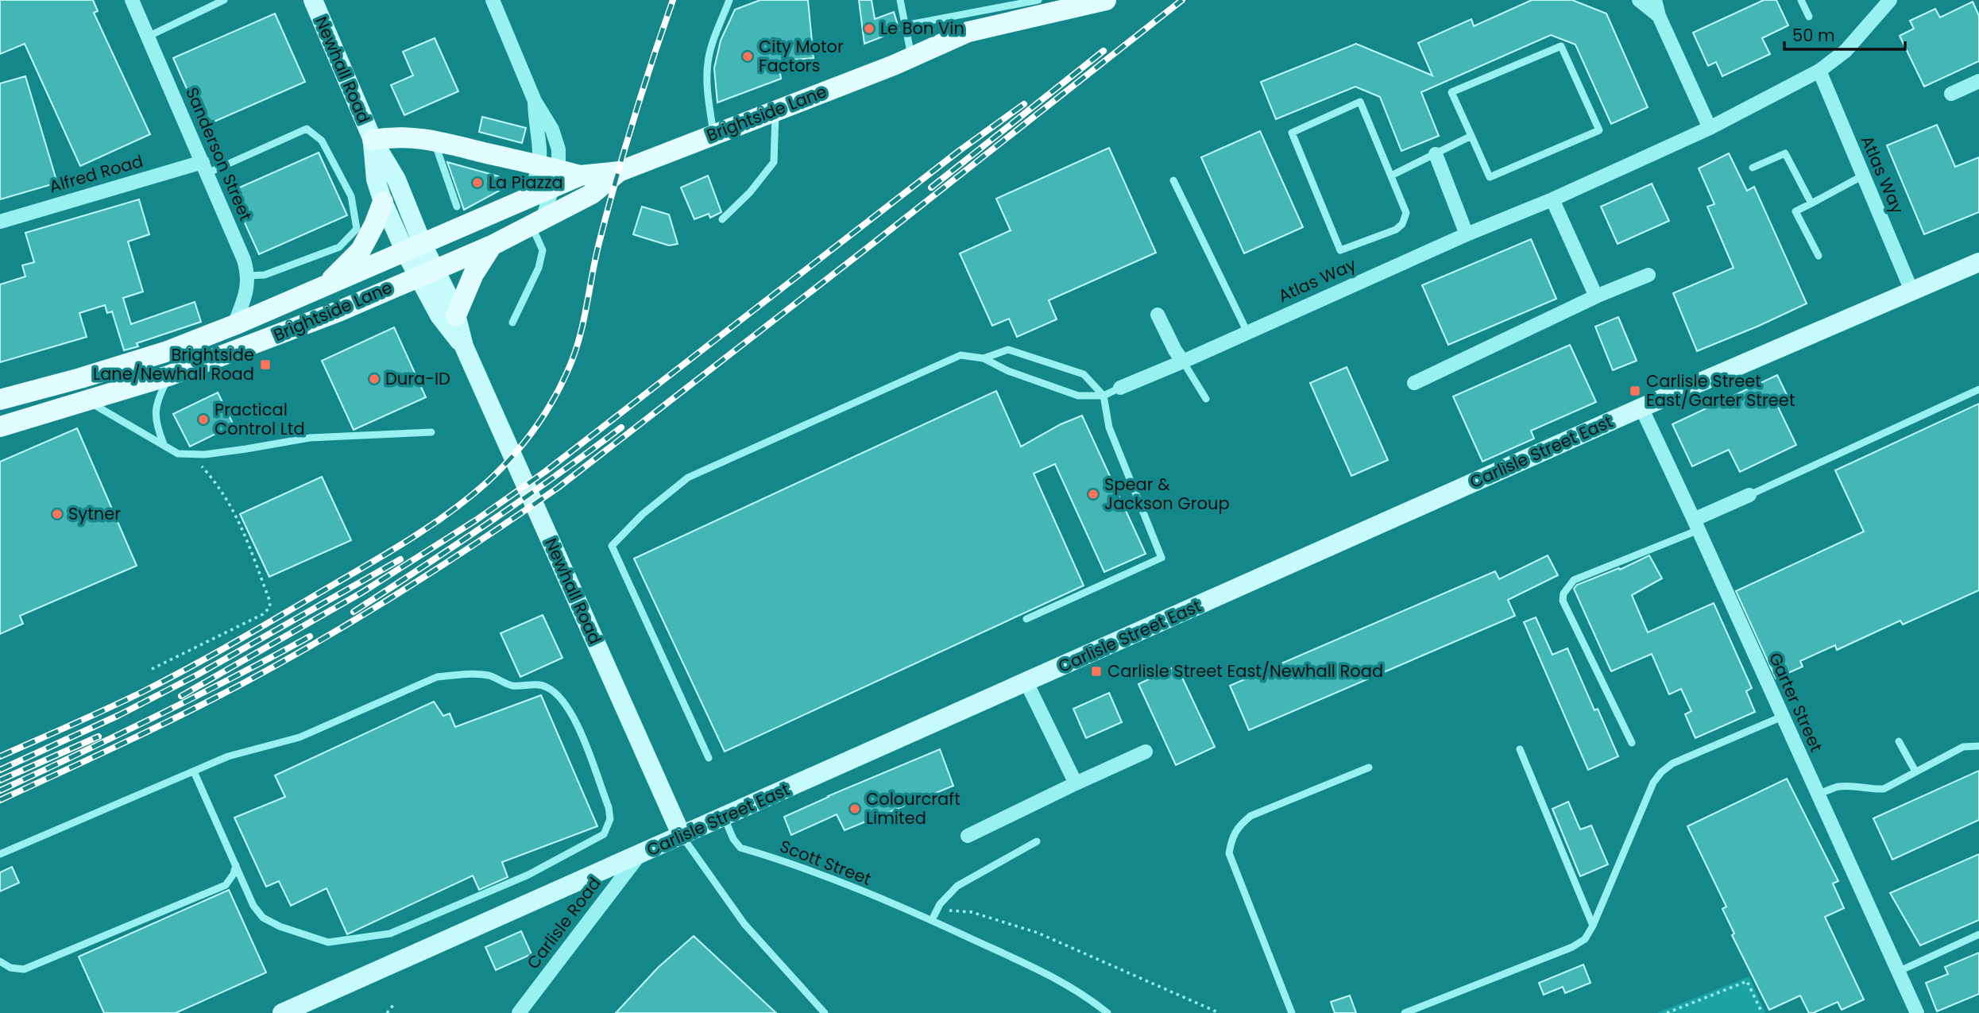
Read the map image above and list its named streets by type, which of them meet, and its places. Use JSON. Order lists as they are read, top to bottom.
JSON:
{
  "streets": {
    "main road": ["Newhall Road", "Brightside Lane", "Carlisle Street East"],
    "street": [
      "Sanderson Street",
      "Alfred Road",
      "Atlas Way",
      "Garter Street",
      "Carlisle Road"
    ],
    "lane": ["Scott Street"]
  },
  "crossings": [
    ["Newhall Road", "Brightside Lane"],
    ["Newhall Road", "Carlisle Street East"],
    ["Brightside Lane", "Sanderson Street"],
    ["Sanderson Street", "Alfred Road"],
    ["Atlas Way", "Carlisle Street East"],
    ["Carlisle Street East", "Garter Street"],
    ["Carlisle Street East", "Scott Street"],
    ["Carlisle Street East", "Carlisle Road"]
  ],
  "places": {
    "other": [
      "Le Bon Vin",
      "City Motor Factors",
      "La Piazza",
      "Dura-ID",
      "Practical Control Ltd",
      "Spear & Jackson Group",
      "Sytner",
      "Colourcraft Limited"
    ],
    "transit": ["Brightside Lane/Newhall Road", "Carlisle Street East/Garter Street", "Carlisle Street East/Newhall Road"]
  },
  "scale_bar": "50 m"
}
